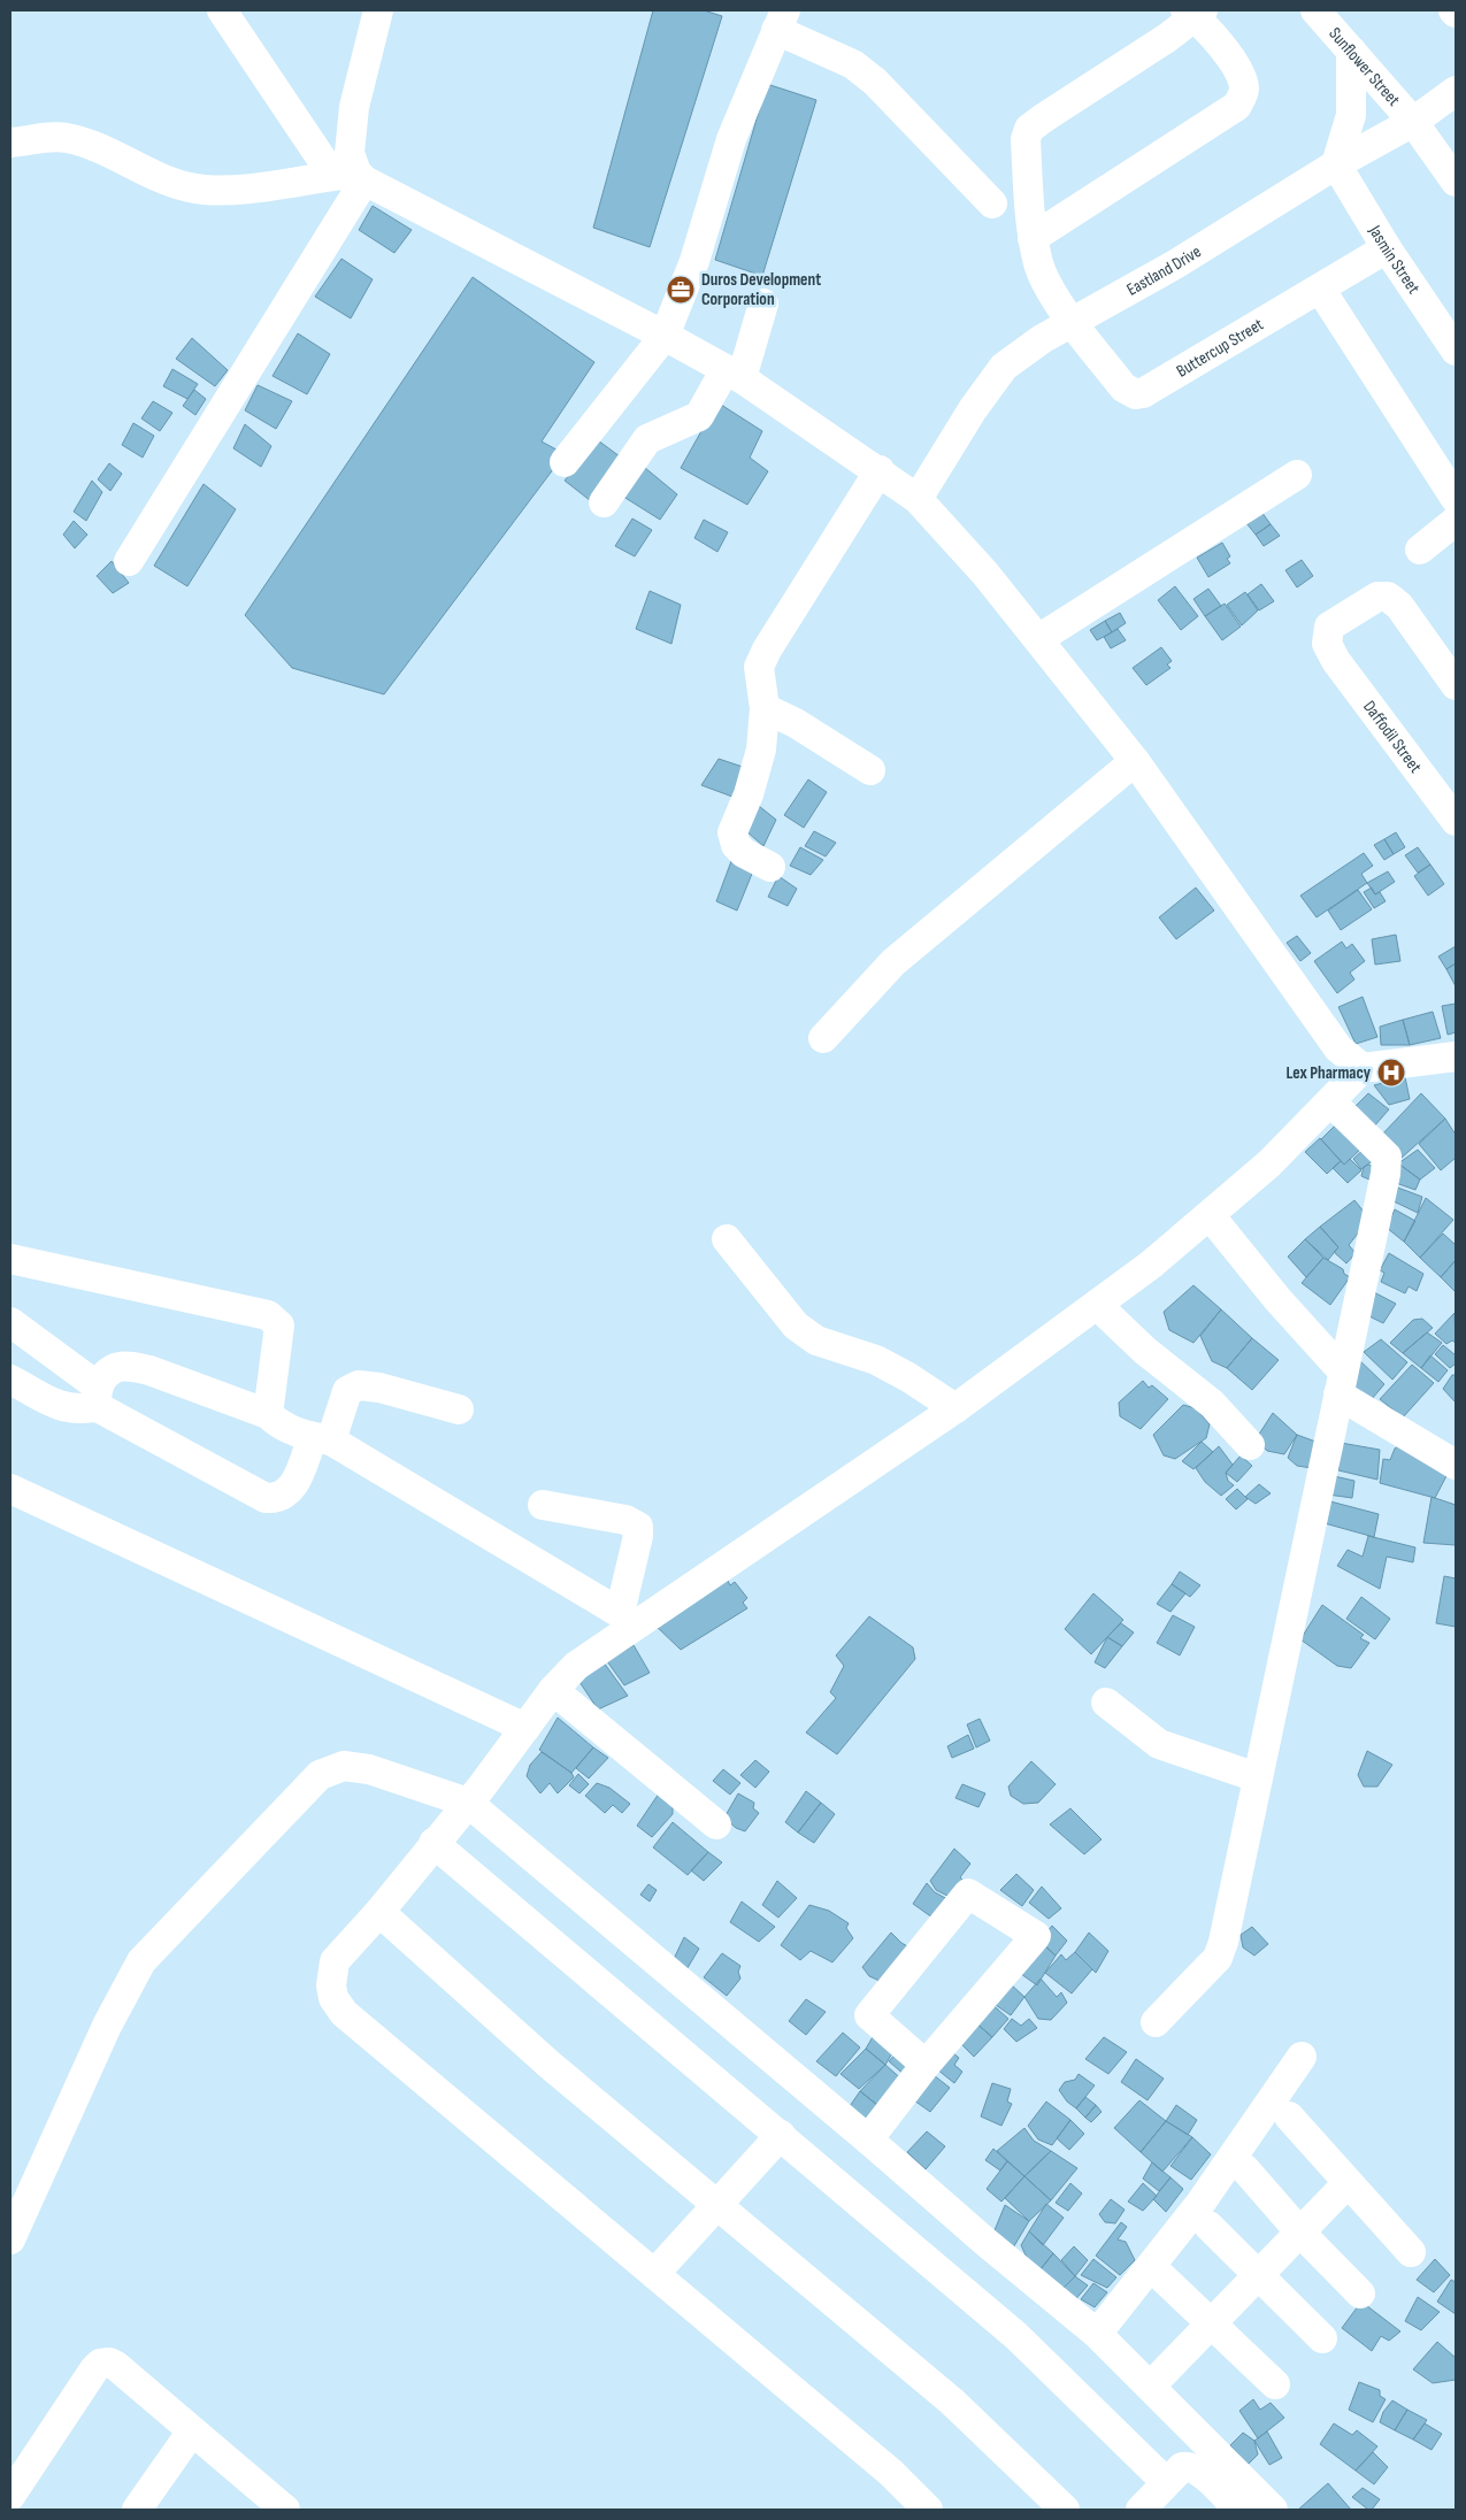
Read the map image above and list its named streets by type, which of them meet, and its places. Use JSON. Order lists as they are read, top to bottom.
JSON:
{
  "streets": {
    "street": [
      "Sunflower Street",
      "Jasmin Street",
      "Eastland Drive",
      "Buttercup Street",
      "Daffodil Street"
    ]
  },
  "crossings": [
    ["Sunflower Street", "Eastland Drive"],
    ["Jasmin Street", "Eastland Drive"],
    ["Jasmin Street", "Buttercup Street"],
    ["Eastland Drive", "Buttercup Street"]
  ],
  "places": {
    "office": ["Duros Development Corporation"],
    "hospital": ["Lex Pharmacy"]
  }
}
